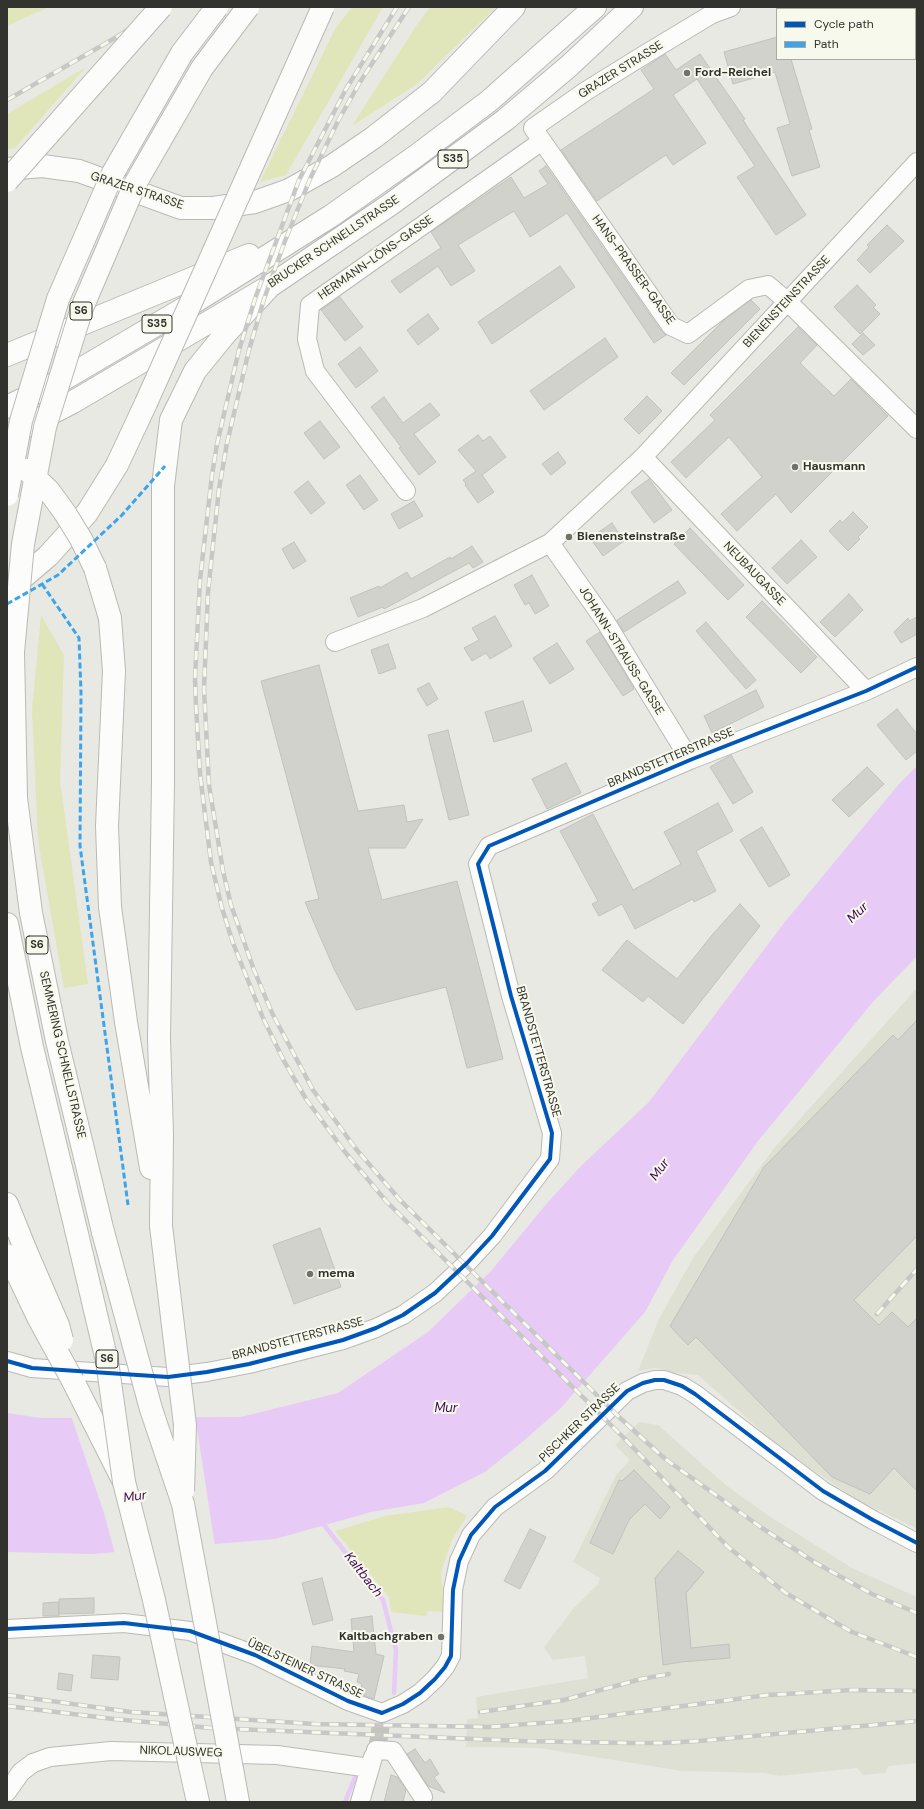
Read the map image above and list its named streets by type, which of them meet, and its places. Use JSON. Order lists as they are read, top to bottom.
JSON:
{
  "streets": {
    "main road": [
      "GRAZER STRASSE",
      "S35",
      "BRUCKER SCHNELLSTRASSE",
      "S6",
      "SEMMERING SCHNELLSTRASSE"
    ],
    "street": [
      "HERMANN-LÖNS-GASSE",
      "HANS-PRASSER-GASSE",
      "BIENENSTEINSTRASSE",
      "NEUBAUGASSE",
      "JOHANN-STRAUSS-GASSE",
      "BRANDSTETTERSTRASSE",
      "PISCHKER STRASSE",
      "ÜBELSTEINER STRASSE",
      "NIKOLAUSWEG"
    ]
  },
  "crossings": [
    ["GRAZER STRASSE", "HERMANN-LÖNS-GASSE"],
    ["GRAZER STRASSE", "HANS-PRASSER-GASSE"],
    ["HERMANN-LÖNS-GASSE", "HANS-PRASSER-GASSE"],
    ["HANS-PRASSER-GASSE", "BIENENSTEINSTRASSE"],
    ["BIENENSTEINSTRASSE", "NEUBAUGASSE"],
    ["BIENENSTEINSTRASSE", "JOHANN-STRAUSS-GASSE"],
    ["NEUBAUGASSE", "BRANDSTETTERSTRASSE"],
    ["JOHANN-STRAUSS-GASSE", "BRANDSTETTERSTRASSE"],
    ["PISCHKER STRASSE", "ÜBELSTEINER STRASSE"]
  ],
  "water": ["Mur", "Kaltbach"],
  "places": [
    "Ford-Reichel",
    "Hausmann",
    "Bienensteinstraße",
    "mema",
    "Kaltbachgraben"
  ],
  "legend": ["Cycle path", "Path"]
}
